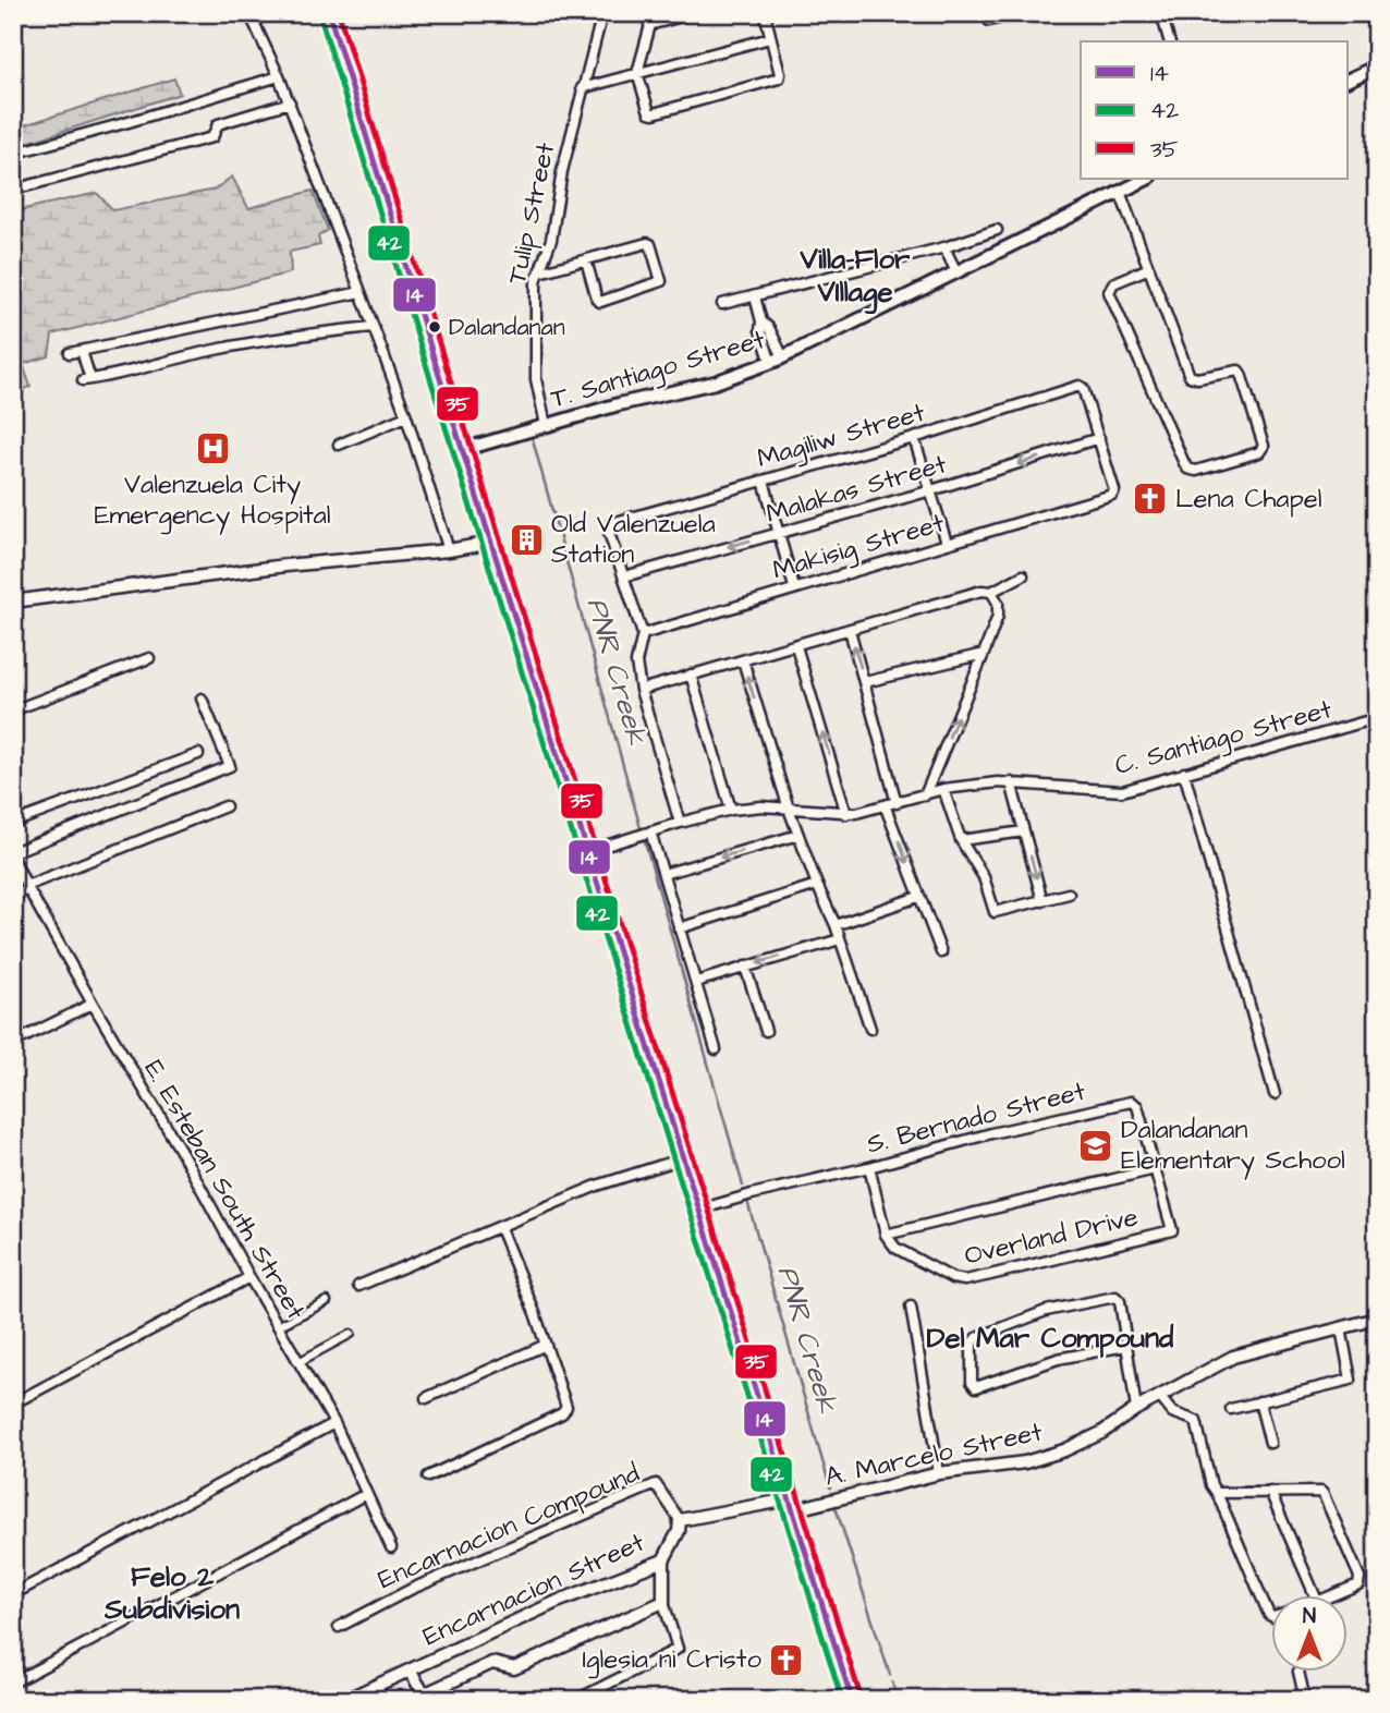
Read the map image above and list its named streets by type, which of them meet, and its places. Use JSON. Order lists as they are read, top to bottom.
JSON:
{
  "streets": {
    "main road": ["T. Santiago Street"],
    "street": [
      "Tulip Street",
      "Magiliw Street",
      "Malakas Street",
      "Makisig Street",
      "C. Santiago Street",
      "S. Bernado Street",
      "E. Esteban South Street",
      "Overland Drive",
      "A. Marcelo Street",
      "Encarnacion Compound",
      "Encarnacion Street"
    ]
  },
  "crossings": [
    ["Tulip Street", "T. Santiago Street"],
    ["Magiliw Street", "Malakas Street"],
    ["Magiliw Street", "Makisig Street"],
    ["Malakas Street", "Makisig Street"],
    ["S. Bernado Street", "Overland Drive"],
    ["Encarnacion Compound", "Encarnacion Street"]
  ],
  "one_way": ["Malakas Street"],
  "districts": ["Villa-Flor VIllage", "Del Mar Compound", "Felo 2 Subdivision"],
  "water": ["PNR Creek"],
  "places": {
    "other": ["Dalandanan"],
    "hospital": ["Valenzuela City Emergency Hospital"],
    "church": ["Lena Chapel", "Iglesia ni Cristo"],
    "building": ["Old Valenzuela Station"],
    "school or university": ["Dalandanan Elementary School"]
  },
  "lines": ["transit line 14", "transit line 35", "transit line 42"],
  "legend": ["14", "42", "35"],
  "north": "top"
}
